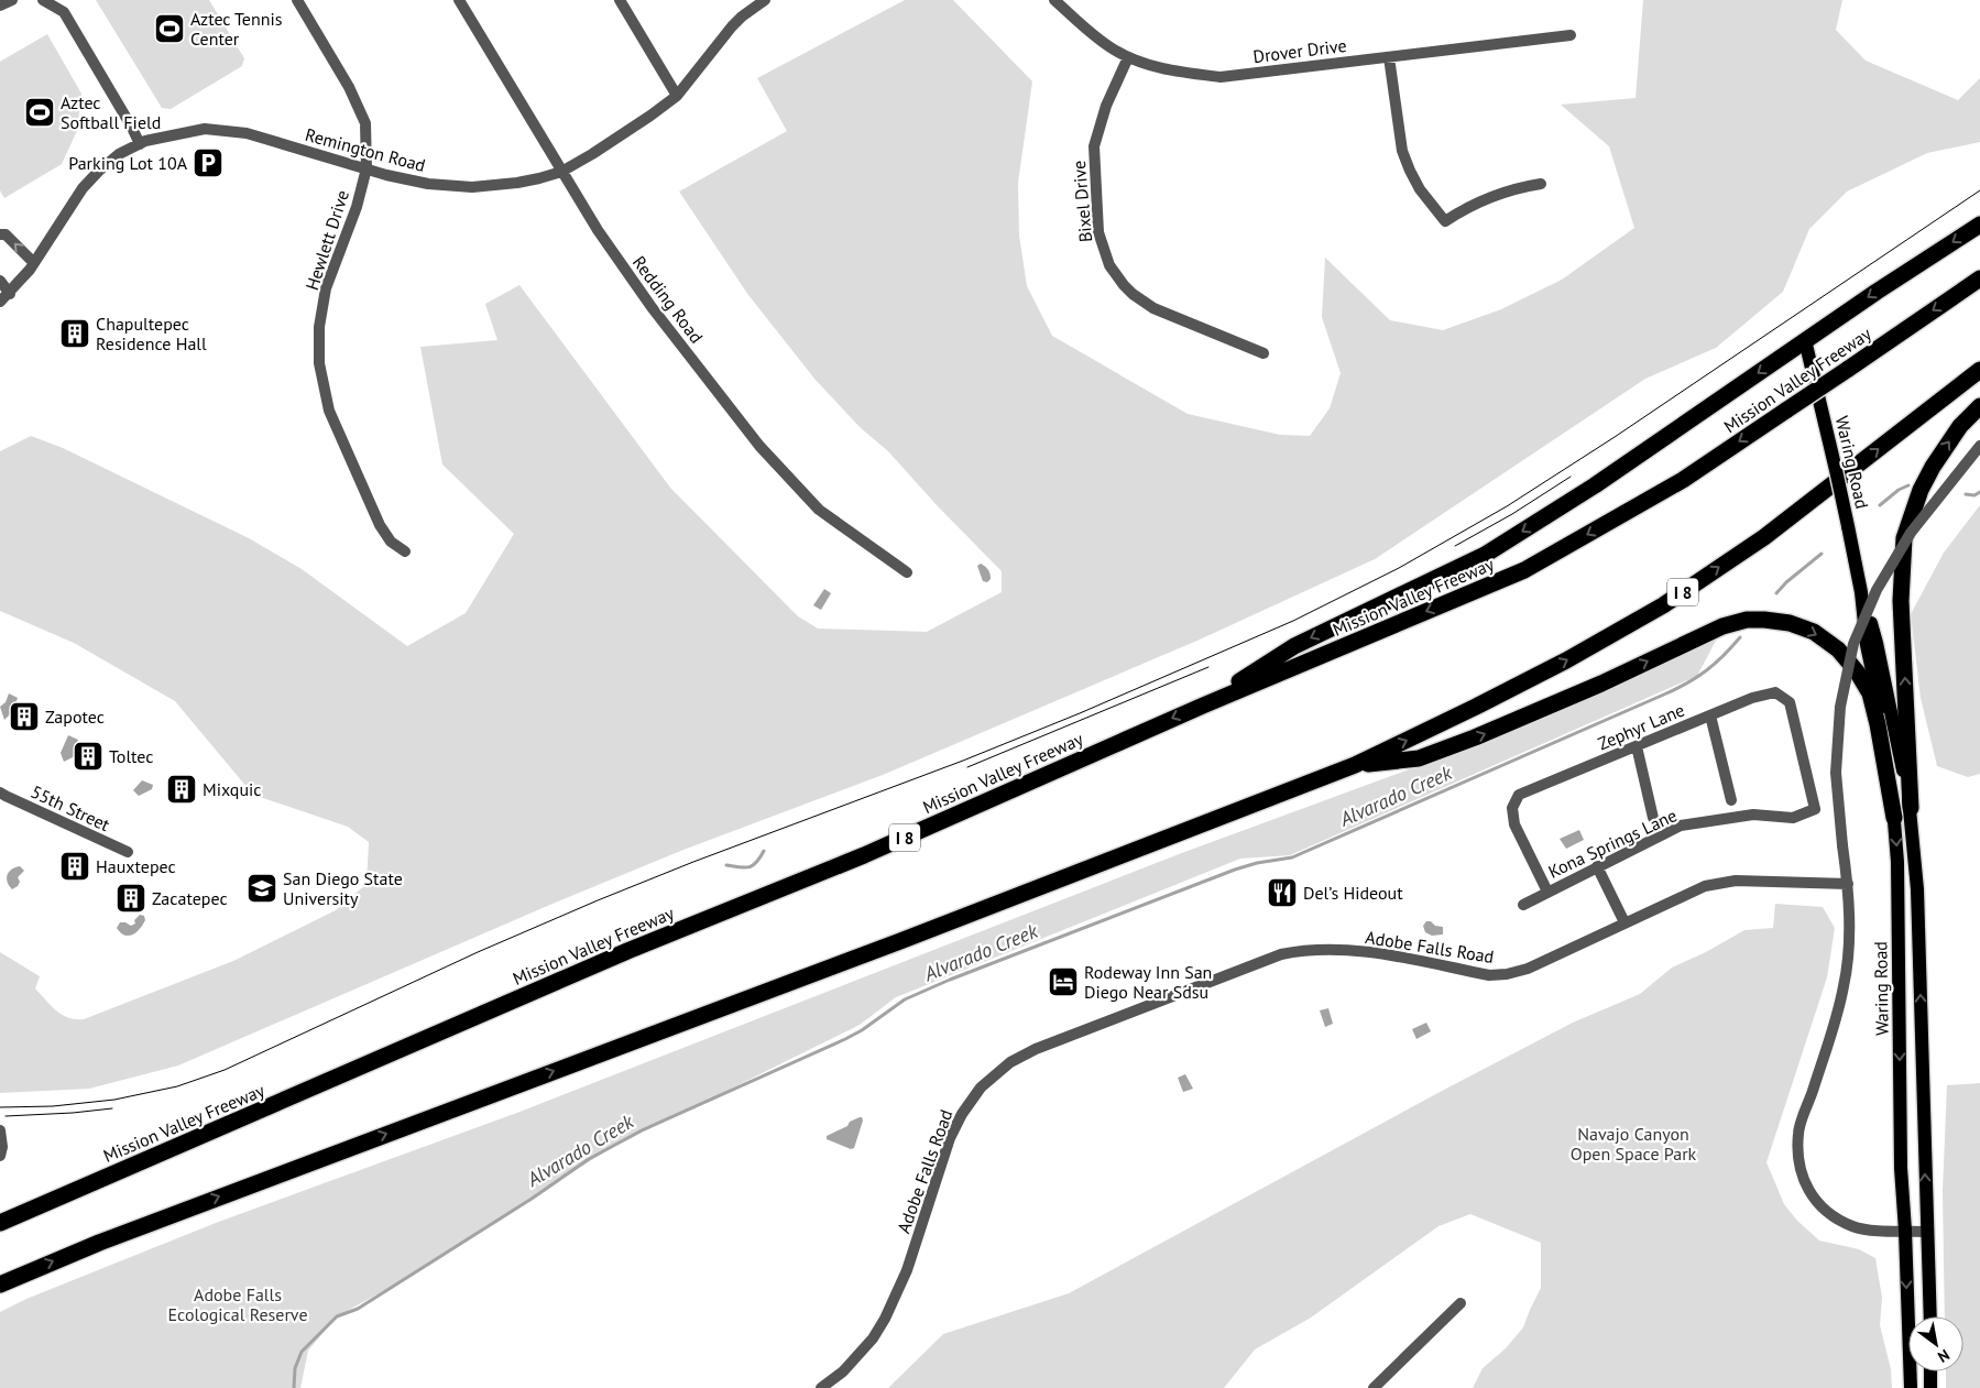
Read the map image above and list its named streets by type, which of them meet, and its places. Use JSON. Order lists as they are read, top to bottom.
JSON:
{
  "streets": {
    "highway": ["Mission Valley Freeway", "I 8"],
    "main road": ["Waring Road"],
    "street": [
      "Drover Drive",
      "Remington Road",
      "Bixel Drive",
      "Hewlett Drive",
      "Redding Road",
      "Zephyr Lane",
      "55th Street",
      "Kona Springs Lane",
      "Adobe Falls Road"
    ]
  },
  "crossings": [
    ["Drover Drive", "Bixel Drive"],
    ["Remington Road", "Hewlett Drive"],
    ["Remington Road", "Redding Road"],
    ["Zephyr Lane", "Kona Springs Lane"]
  ],
  "water": ["Alvarado Creek"],
  "parks": ["Navajo Canyon Open Space Park", "Adobe Falls Ecological Reserve"],
  "places": {
    "sports": ["Aztec Tennis Center", "Aztec Softball Field"],
    "parking": ["Parking Lot 10A"],
    "building": [
      "Chapultepec Residence Hall",
      "Zapotec",
      "Toltec",
      "Mixquic",
      "Hauxtepec",
      "Zacatepec"
    ],
    "school or university": ["San Diego State University"],
    "restaurant": ["Del’s Hideout"],
    "hotel": ["Rodeway Inn San Diego Near Sdsu"]
  },
  "north": "bottom right"
}
